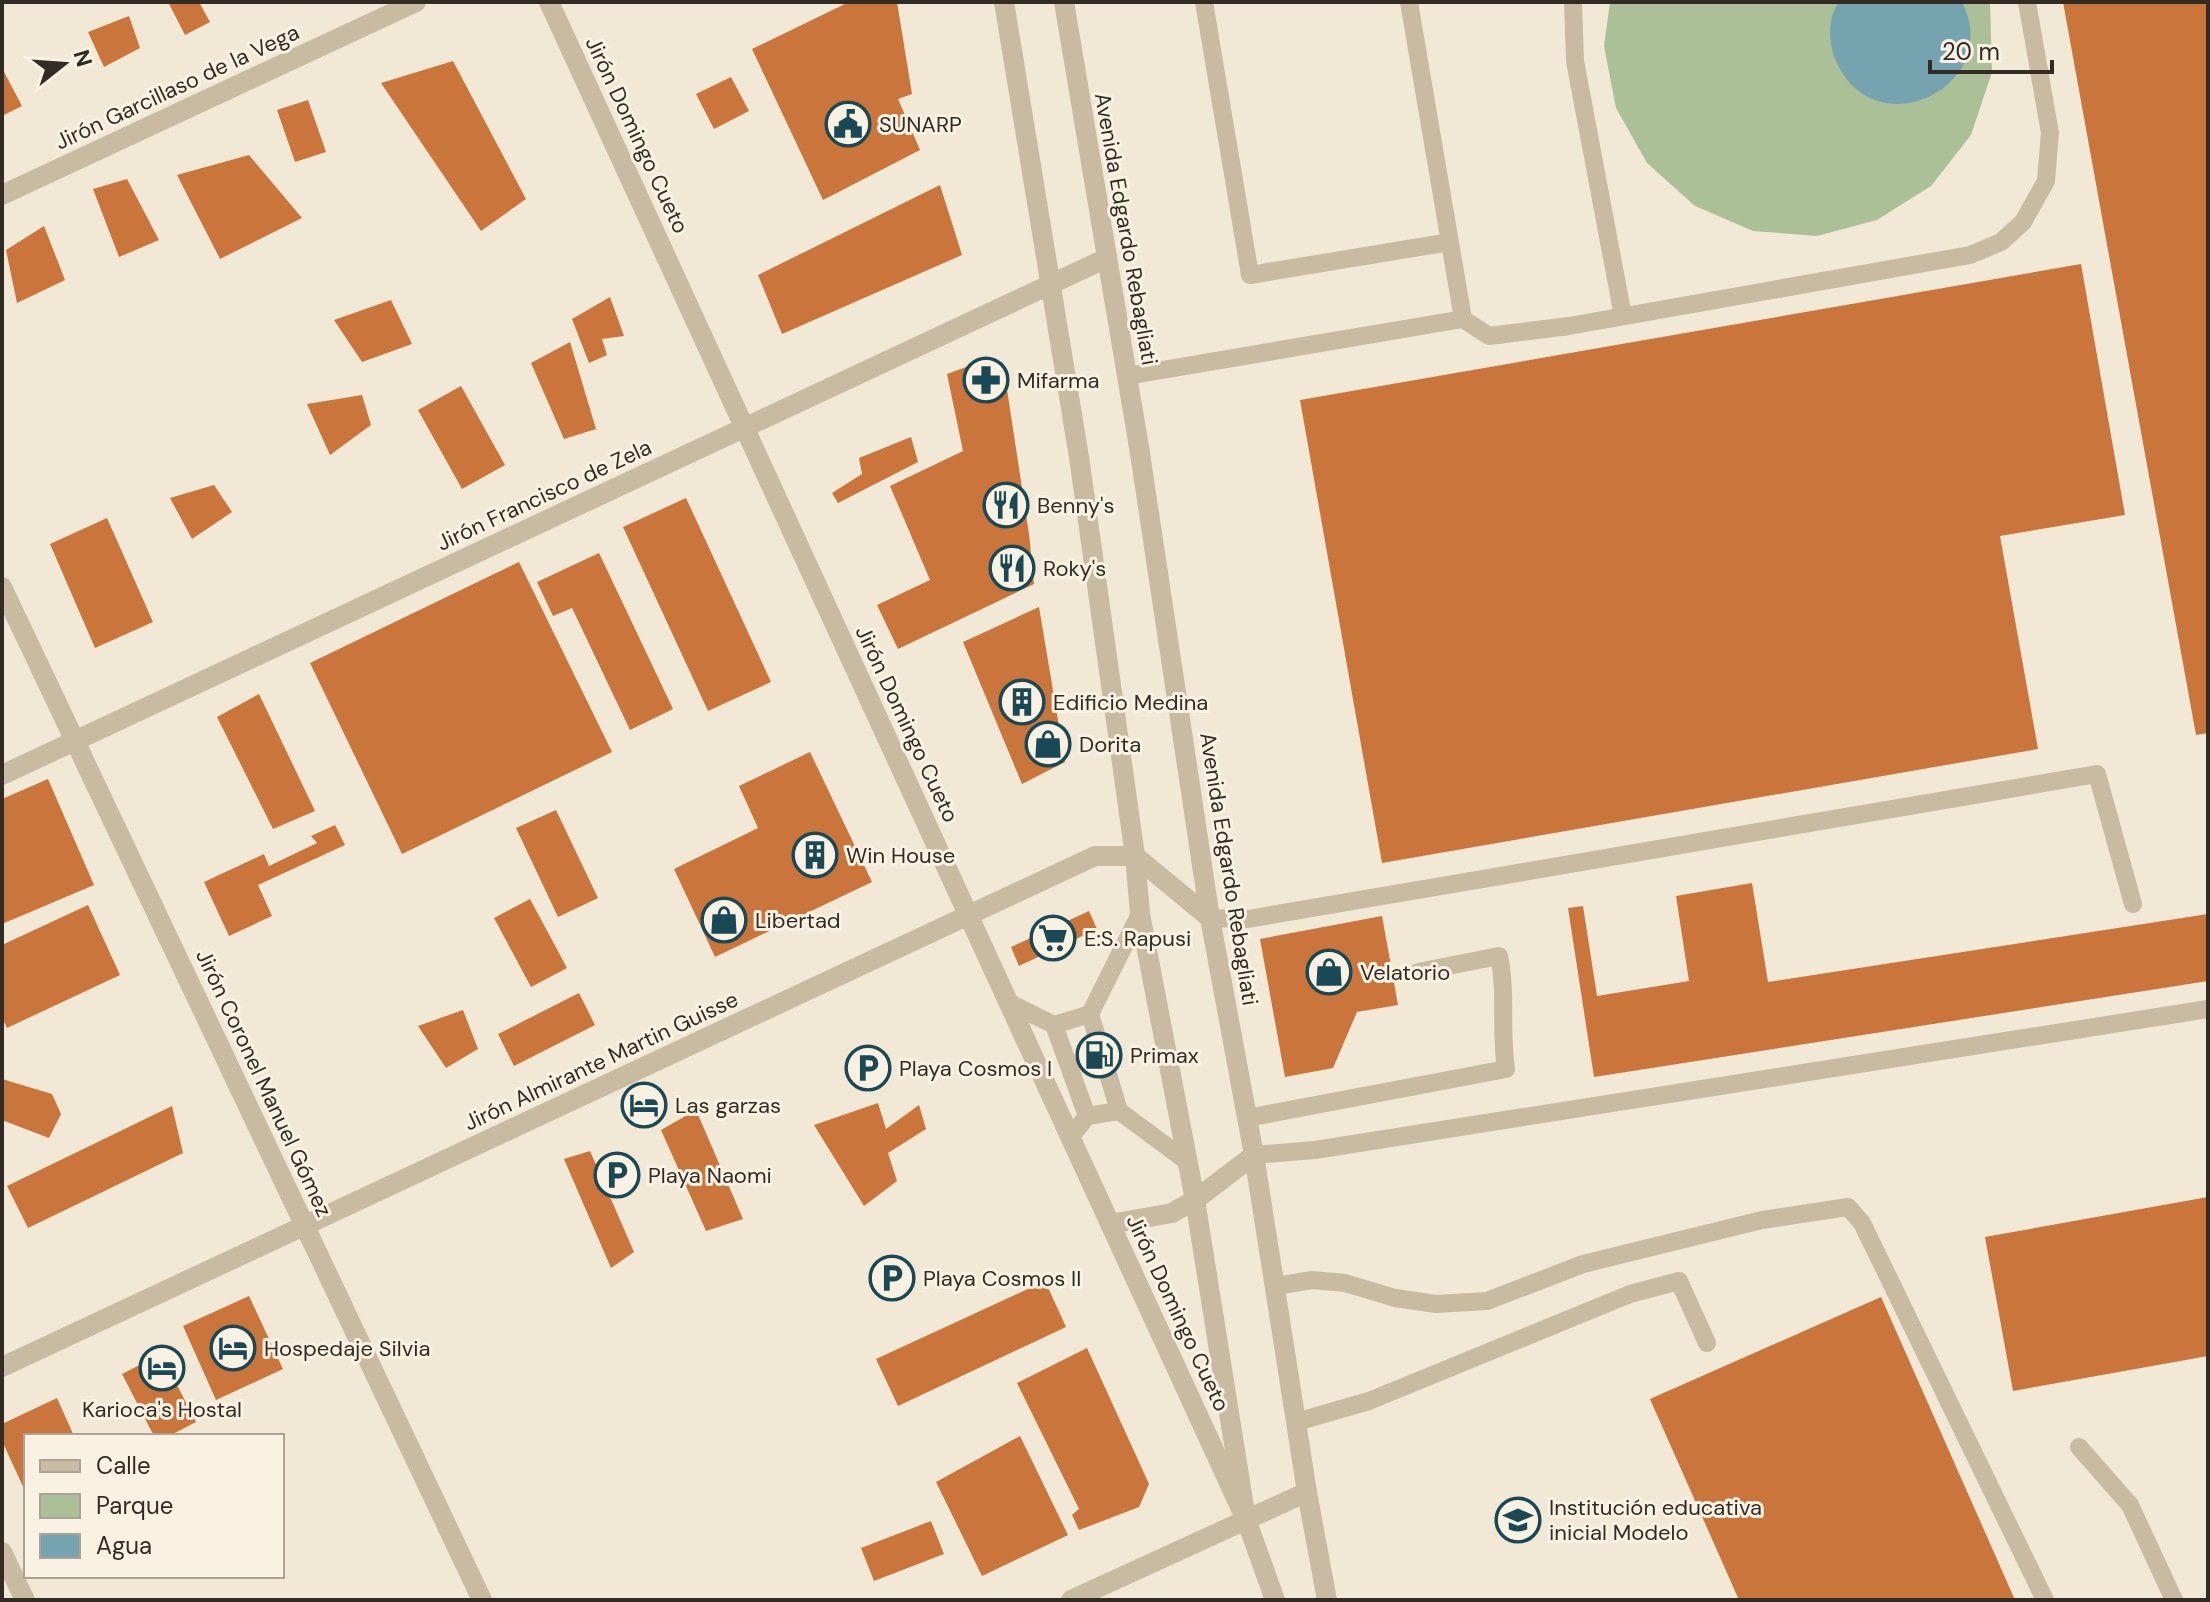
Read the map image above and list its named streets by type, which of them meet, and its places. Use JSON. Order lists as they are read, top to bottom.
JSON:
{
  "streets": {
    "street": [
      "Jirón Garcillaso de la Vega",
      "Jirón Domingo Cueto",
      "Avenida Edgardo Rebagliati",
      "Jirón Francisco de Zela",
      "Jirón Almirante Martin Guisse",
      "Jirón Coronel Manuel Gómez"
    ]
  },
  "crossings": [
    ["Jirón Domingo Cueto", "Jirón Francisco de Zela"],
    ["Jirón Domingo Cueto", "Jirón Almirante Martin Guisse"],
    ["Avenida Edgardo Rebagliati", "Jirón Francisco de Zela"],
    ["Jirón Francisco de Zela", "Jirón Coronel Manuel Gómez"],
    ["Jirón Almirante Martin Guisse", "Jirón Coronel Manuel Gómez"]
  ],
  "places": {
    "public building": ["SUNARP"],
    "pharmacy": ["Mifarma"],
    "restaurant": ["Benny's", "Roky's"],
    "building": ["Edificio Medina", "Win House"],
    "shop": ["Dorita", "Libertad", "Velatorio"],
    "supermarket": ["E:S. Rapusi"],
    "fuel station": ["Primax"],
    "parking": ["Playa Cosmos I", "Playa Naomi", "Playa Cosmos II"],
    "hotel": ["Las garzas", "Hospedaje Silvia", "Karioca's Hostal"],
    "school or university": ["Institución educativa inicial Modelo"]
  },
  "legend": ["Calle", "Parque", "Agua"],
  "scale_bar": "20 m",
  "north": "right"
}
